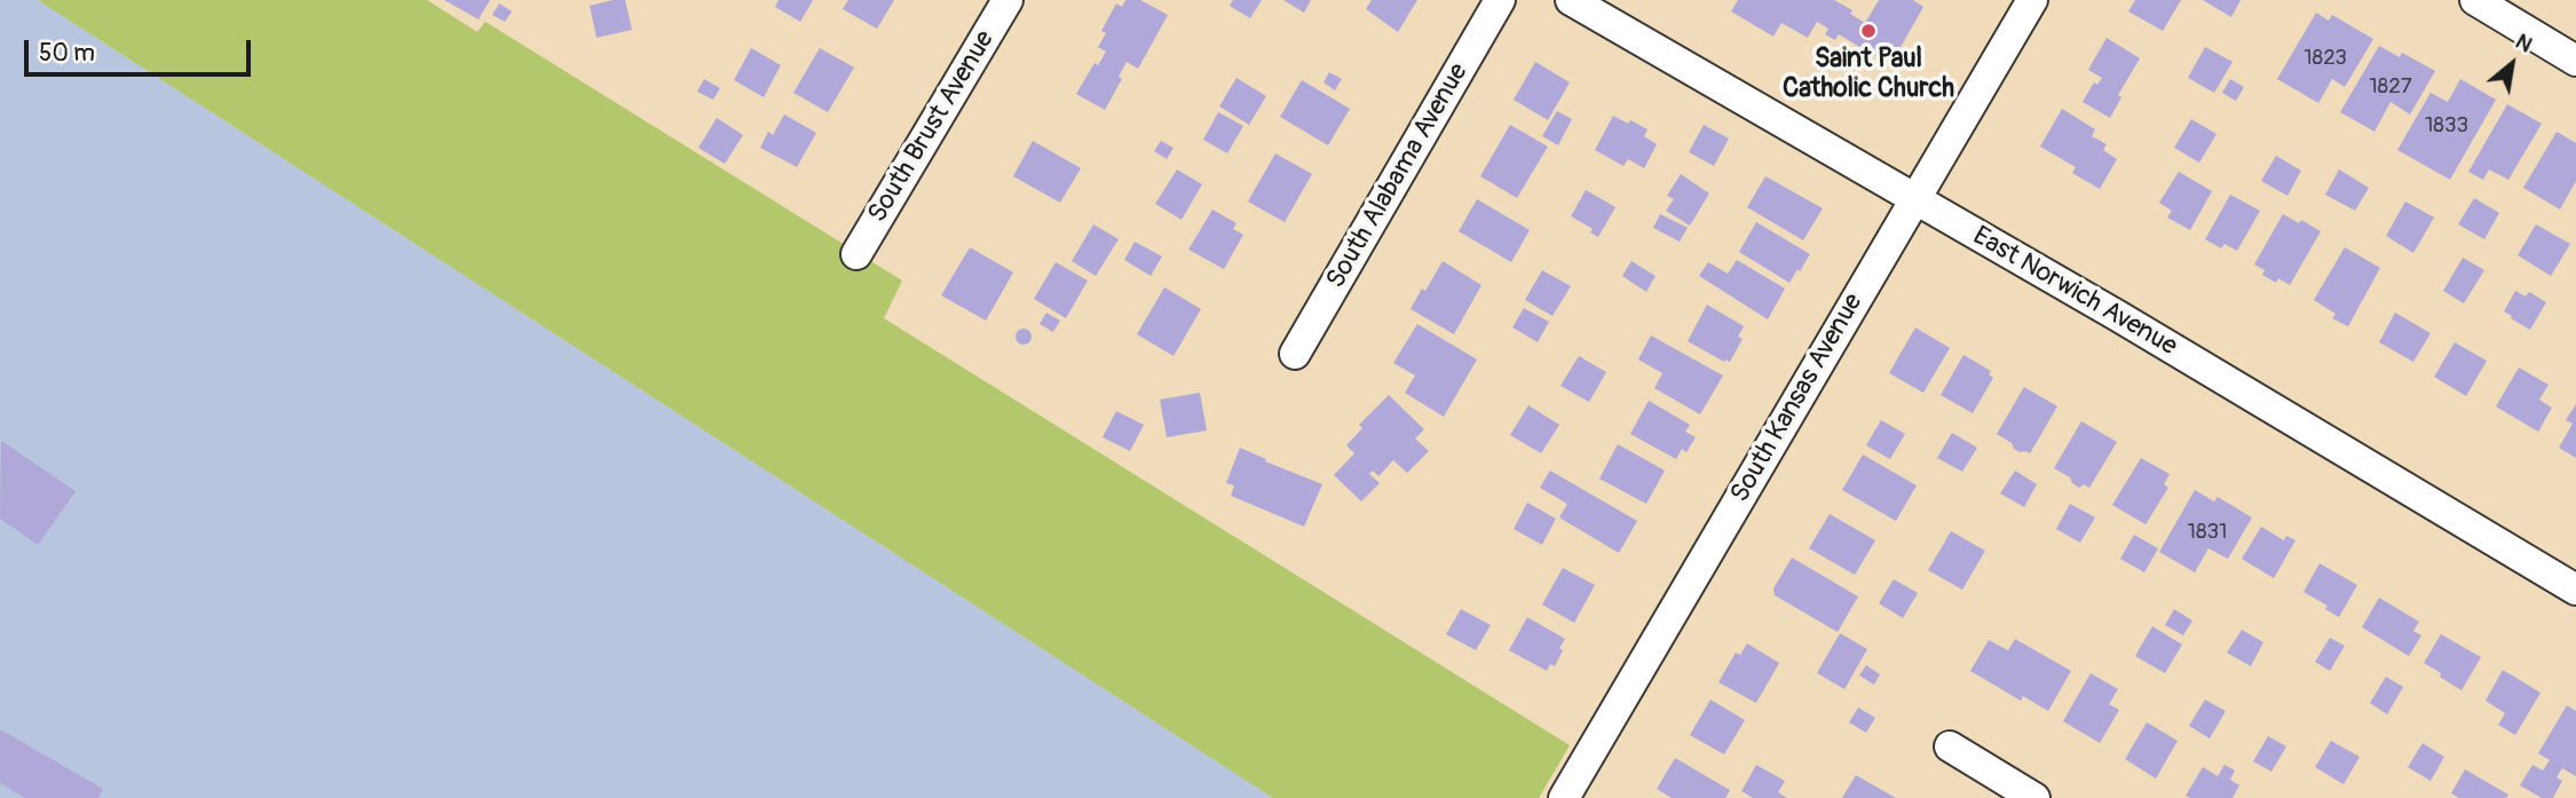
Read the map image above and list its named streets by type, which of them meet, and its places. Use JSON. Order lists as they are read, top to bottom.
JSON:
{
  "streets": {
    "street": [
      "South Brust Avenue",
      "South Alabama Avenue",
      "East Norwich Avenue",
      "South Kansas Avenue"
    ]
  },
  "crossings": [
    ["East Norwich Avenue", "South Kansas Avenue"]
  ],
  "places": ["Saint Paul Catholic Church"],
  "house_numbers": [
    "1823",
    "1827",
    "1833",
    "1831"
  ],
  "scale_bar": "50 m",
  "north": "top right"
}
